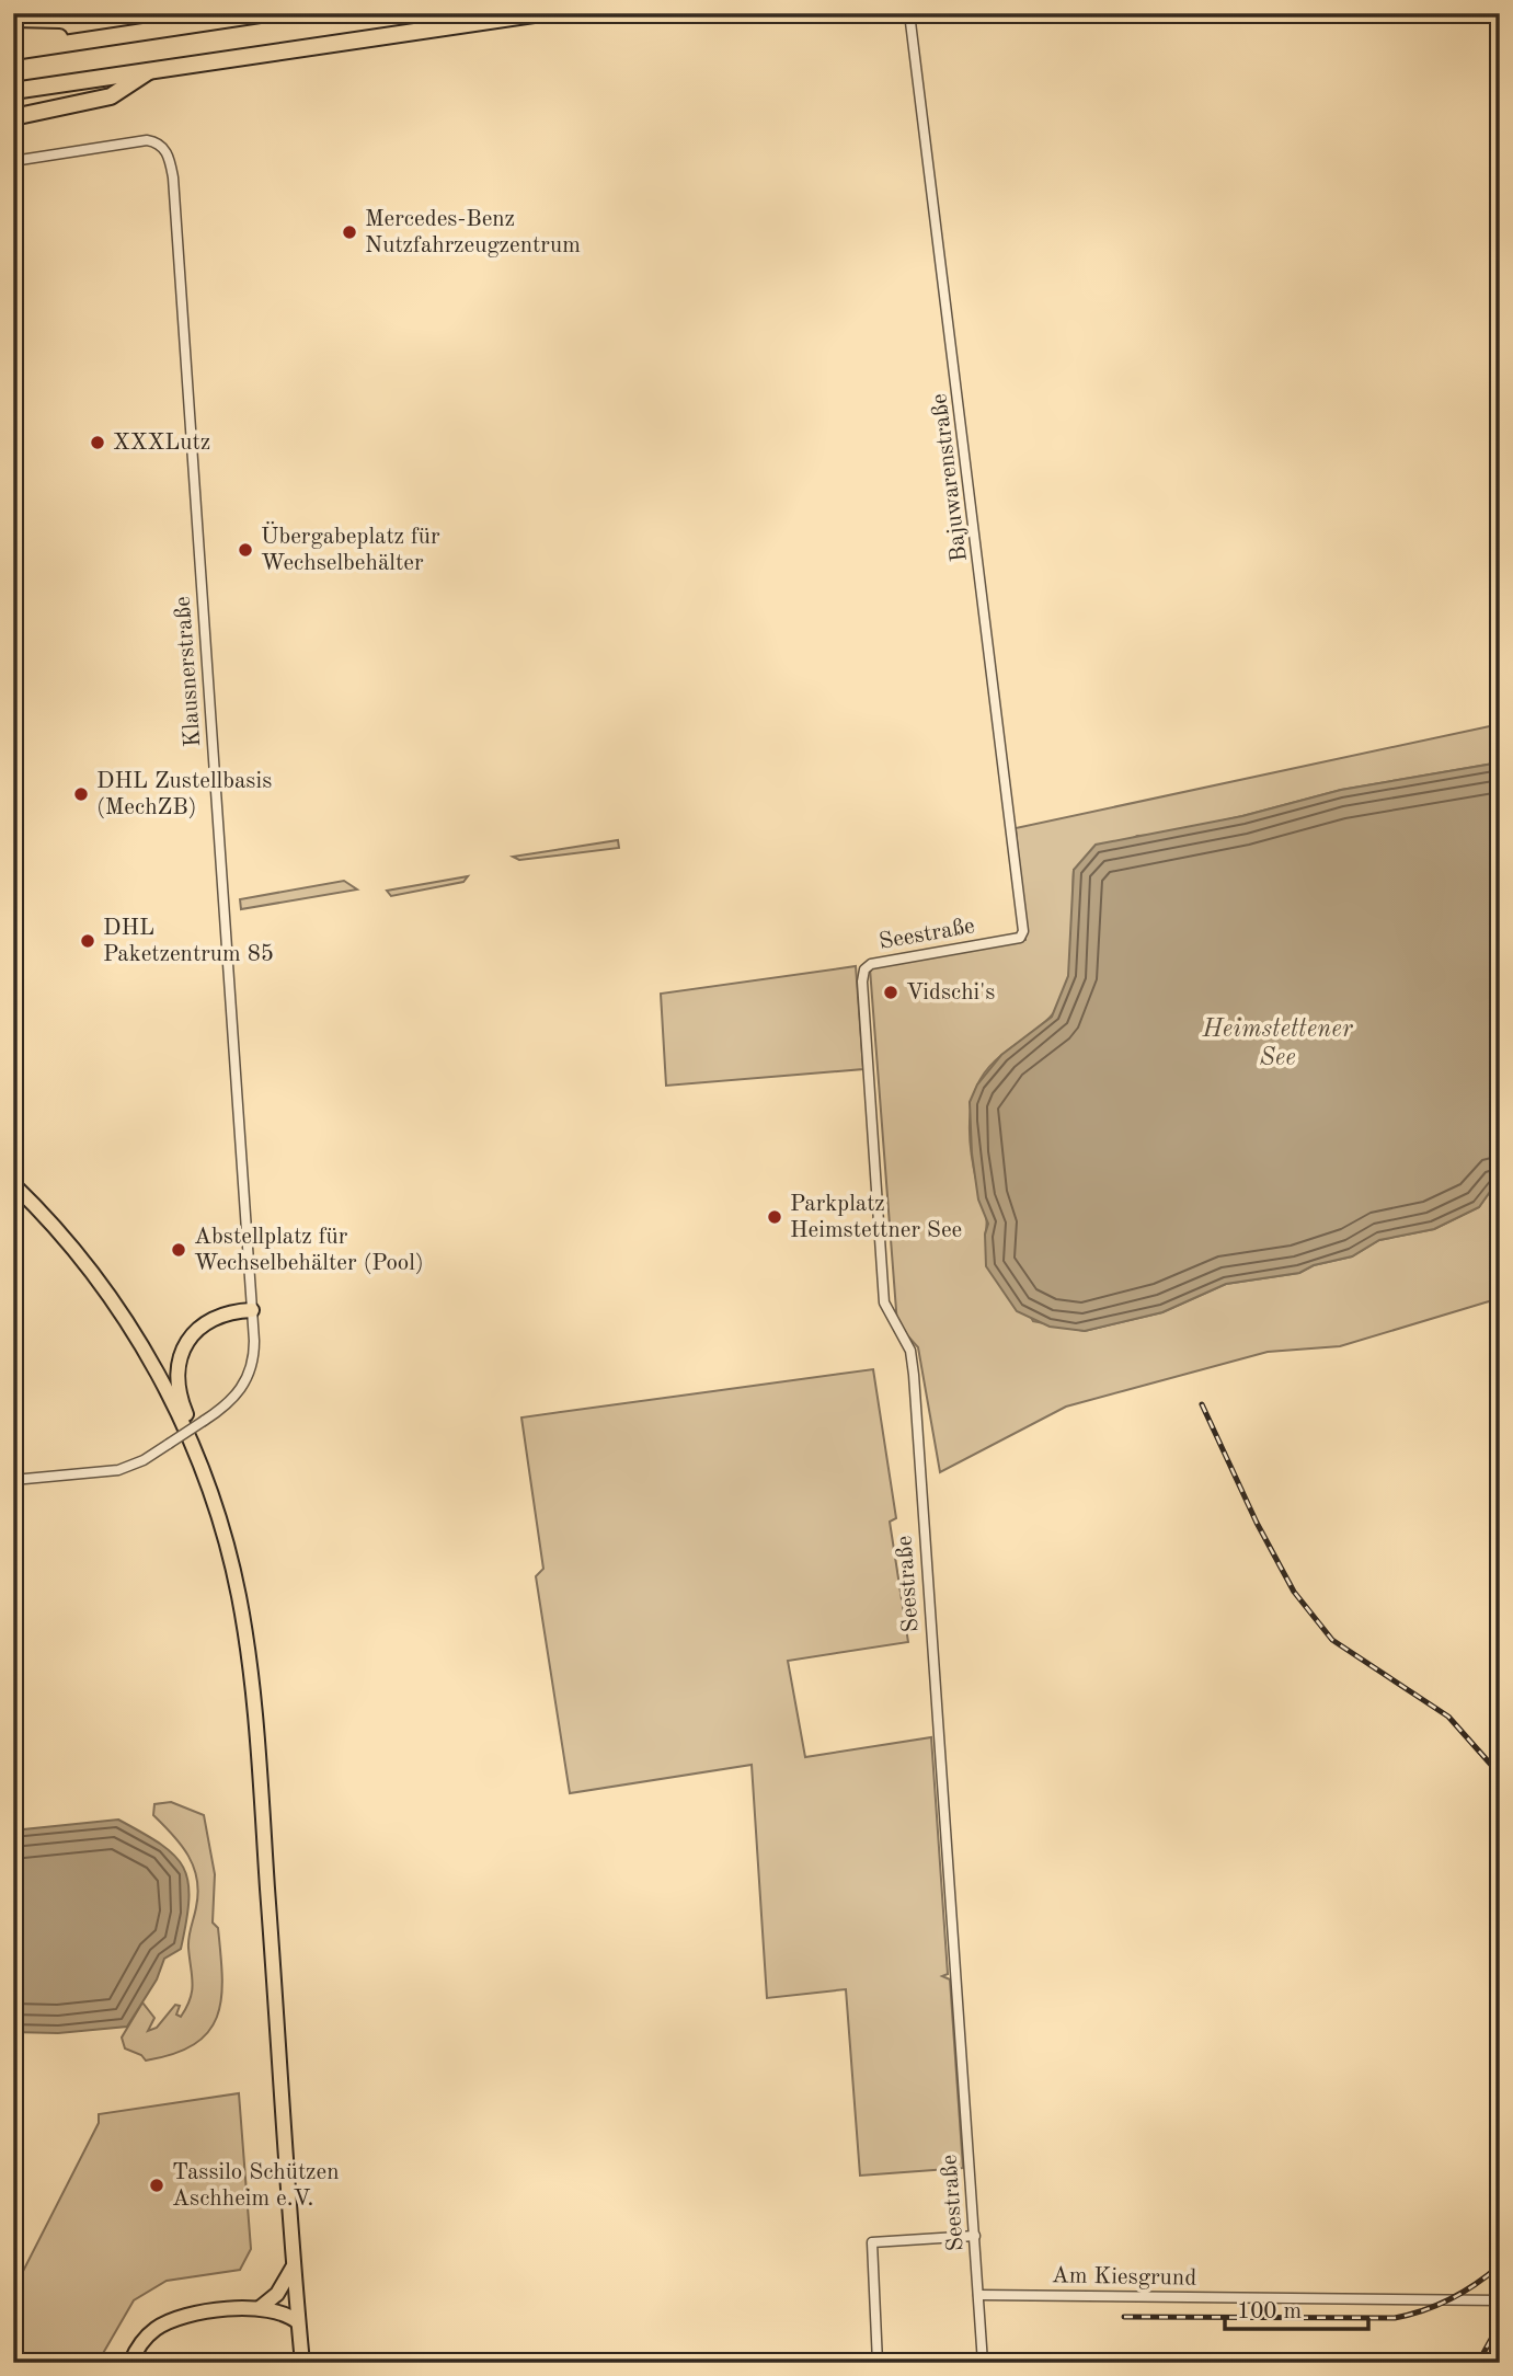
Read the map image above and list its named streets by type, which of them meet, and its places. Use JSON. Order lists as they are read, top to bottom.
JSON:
{
  "streets": {
    "street": [
      "Bajuwarenstraße",
      "Klausnerstraße",
      "Seestraße",
      "Am Kiesgrund"
    ]
  },
  "crossings": [
    ["Bajuwarenstraße", "Seestraße"],
    ["Seestraße", "Am Kiesgrund"]
  ],
  "water": ["Heimstettener See"],
  "places": [
    "Mercedes-Benz Nutzfahrzeugzentrum",
    "XXXLutz",
    "Übergabeplatz für Wechselbehälter",
    "DHL Zustellbasis (MechZB)",
    "DHL Paketzentrum 85",
    "Vidschi's",
    "Parkplatz Heimstettner See",
    "Abstellplatz für Wechselbehälter (Pool)",
    "Tassilo Schützen Aschheim e.V."
  ],
  "scale_bar": "100 m"
}
